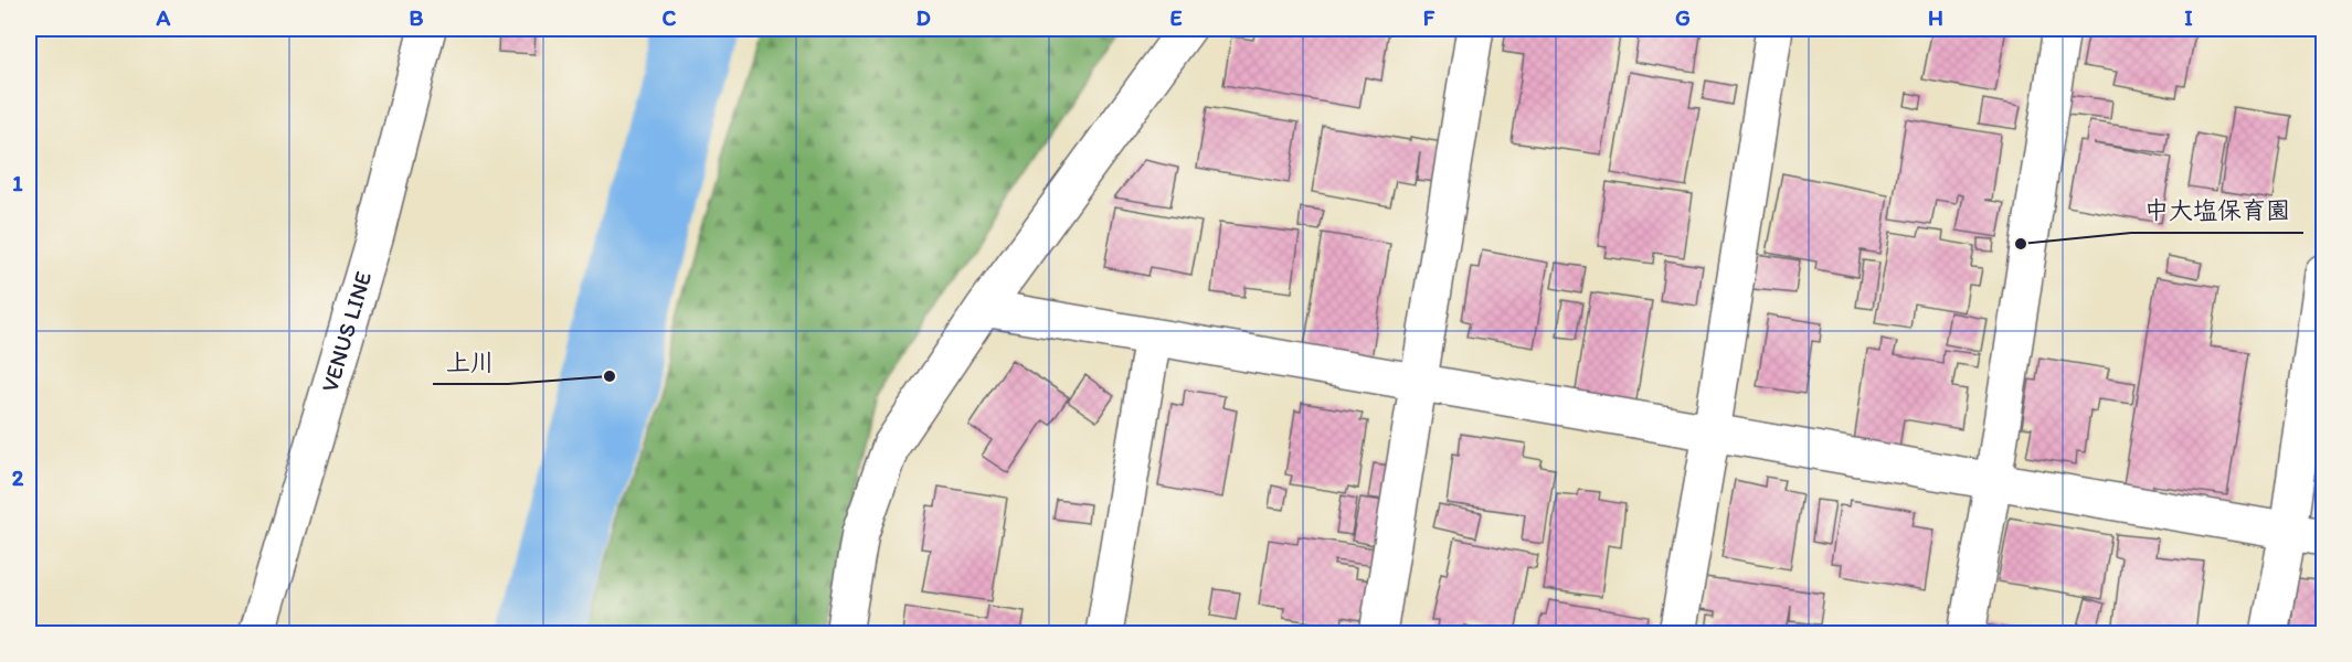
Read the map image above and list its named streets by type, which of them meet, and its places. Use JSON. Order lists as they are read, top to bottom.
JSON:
{
  "streets": {
    "street": ["VENUS LINE"]
  },
  "places": ["中大塩保育園", "上川"],
  "grid": {
    "columns": [
      "A",
      "B",
      "C",
      "D",
      "E",
      "F",
      "G",
      "H",
      "I"
    ],
    "rows": ["1", "2"]
  }
}
